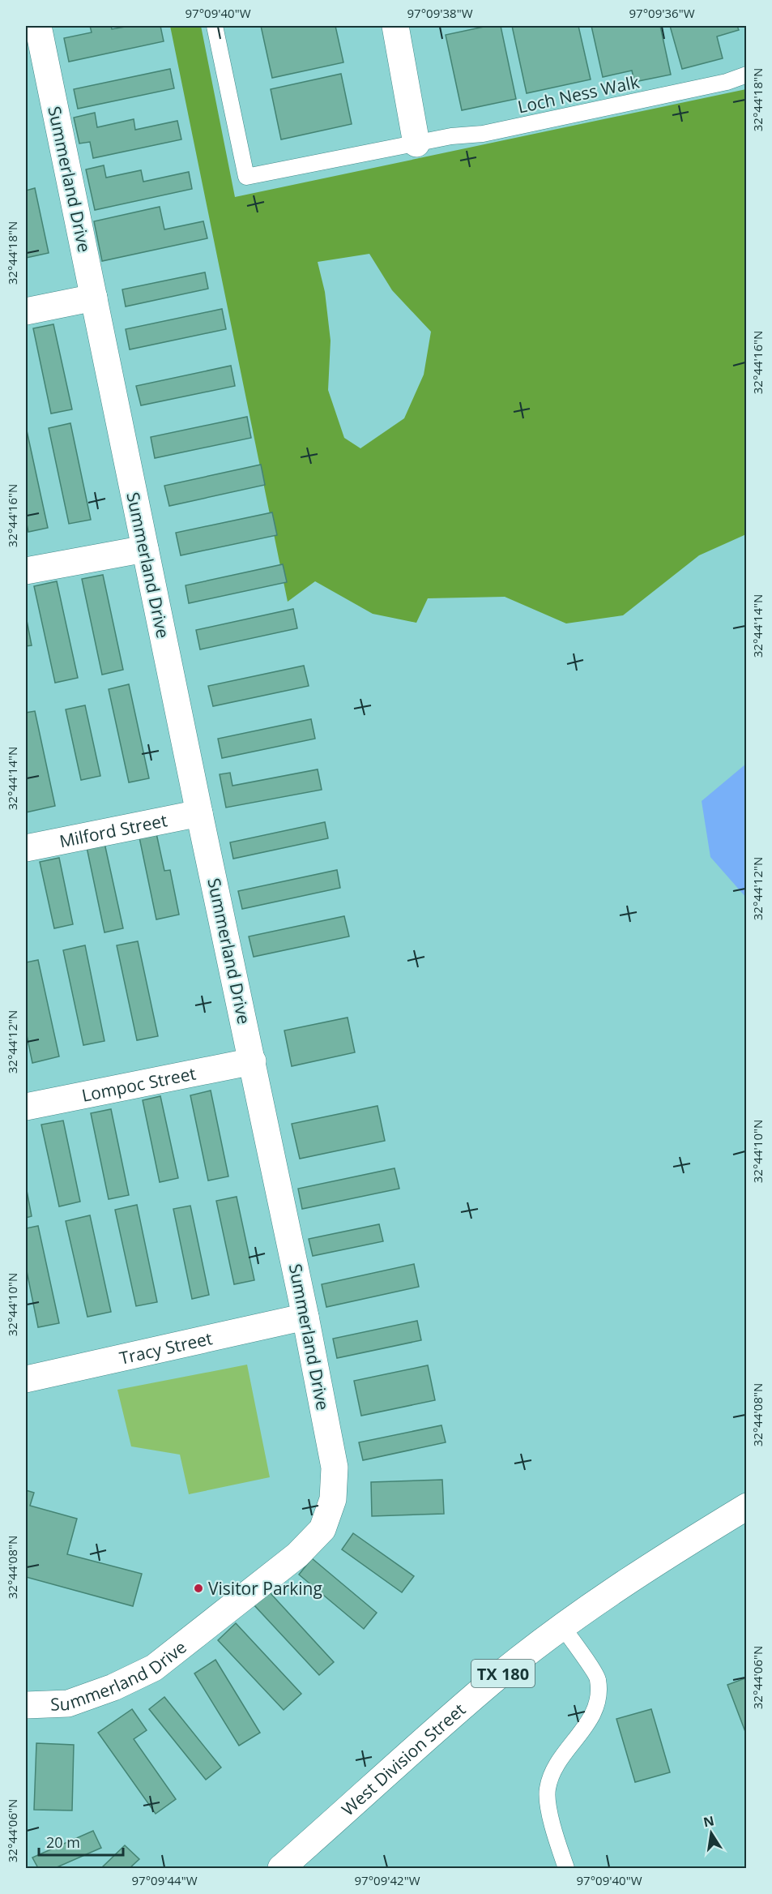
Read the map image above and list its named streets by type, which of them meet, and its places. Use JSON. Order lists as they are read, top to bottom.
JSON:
{
  "streets": {
    "street": [
      "Summerland Drive",
      "Milford Street",
      "Lompoc Street",
      "Tracy Street",
      "TX 180",
      "West Division Street"
    ],
    "lane": ["Loch Ness Walk"]
  },
  "crossings": [
    ["Summerland Drive", "Milford Street"],
    ["Summerland Drive", "Lompoc Street"],
    ["Summerland Drive", "Tracy Street"]
  ],
  "places": ["Visitor Parking"],
  "scale_bar": "20 m",
  "north": "top",
  "coordinates": [
    "97°09'40\"W",
    "97°09'38\"W",
    "97°09'36\"W",
    "32°44'18\"N",
    "32°44'16\"N",
    "32°44'14\"N",
    "32°44'12\"N",
    "32°44'10\"N",
    "32°44'08\"N",
    "32°44'06\"N",
    "97°09'44\"W",
    "97°09'42\"W"
  ]
}
